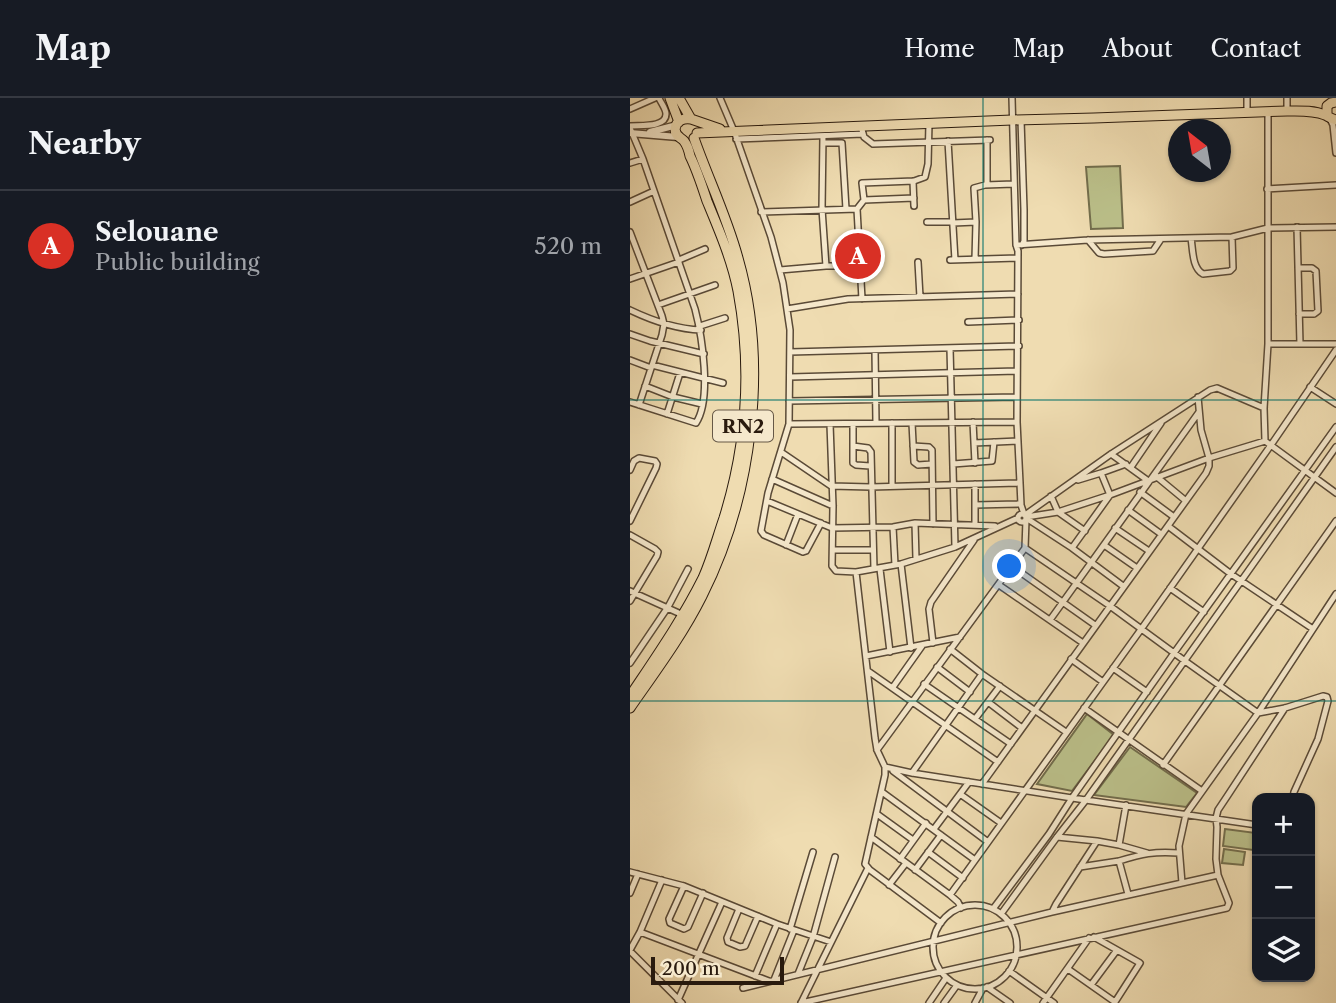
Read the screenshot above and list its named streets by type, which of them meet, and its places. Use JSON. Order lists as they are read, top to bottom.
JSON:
{
  "streets": {
    "highway": ["RN2"]
  },
  "scale_bar": "200 m",
  "north": "top left",
  "page": {
    "header": "Map",
    "nav": [
      "Home",
      "Map",
      "About",
      "Contact"
    ],
    "heading": "Nearby",
    "list": [
      {
        "mark": "A",
        "name": "Selouane",
        "note": "Public building",
        "value": "520 m"
      }
    ],
    "pins": "A",
    "map_buttons": ["+", "−"],
    "scale": "200 m"
  }
}
